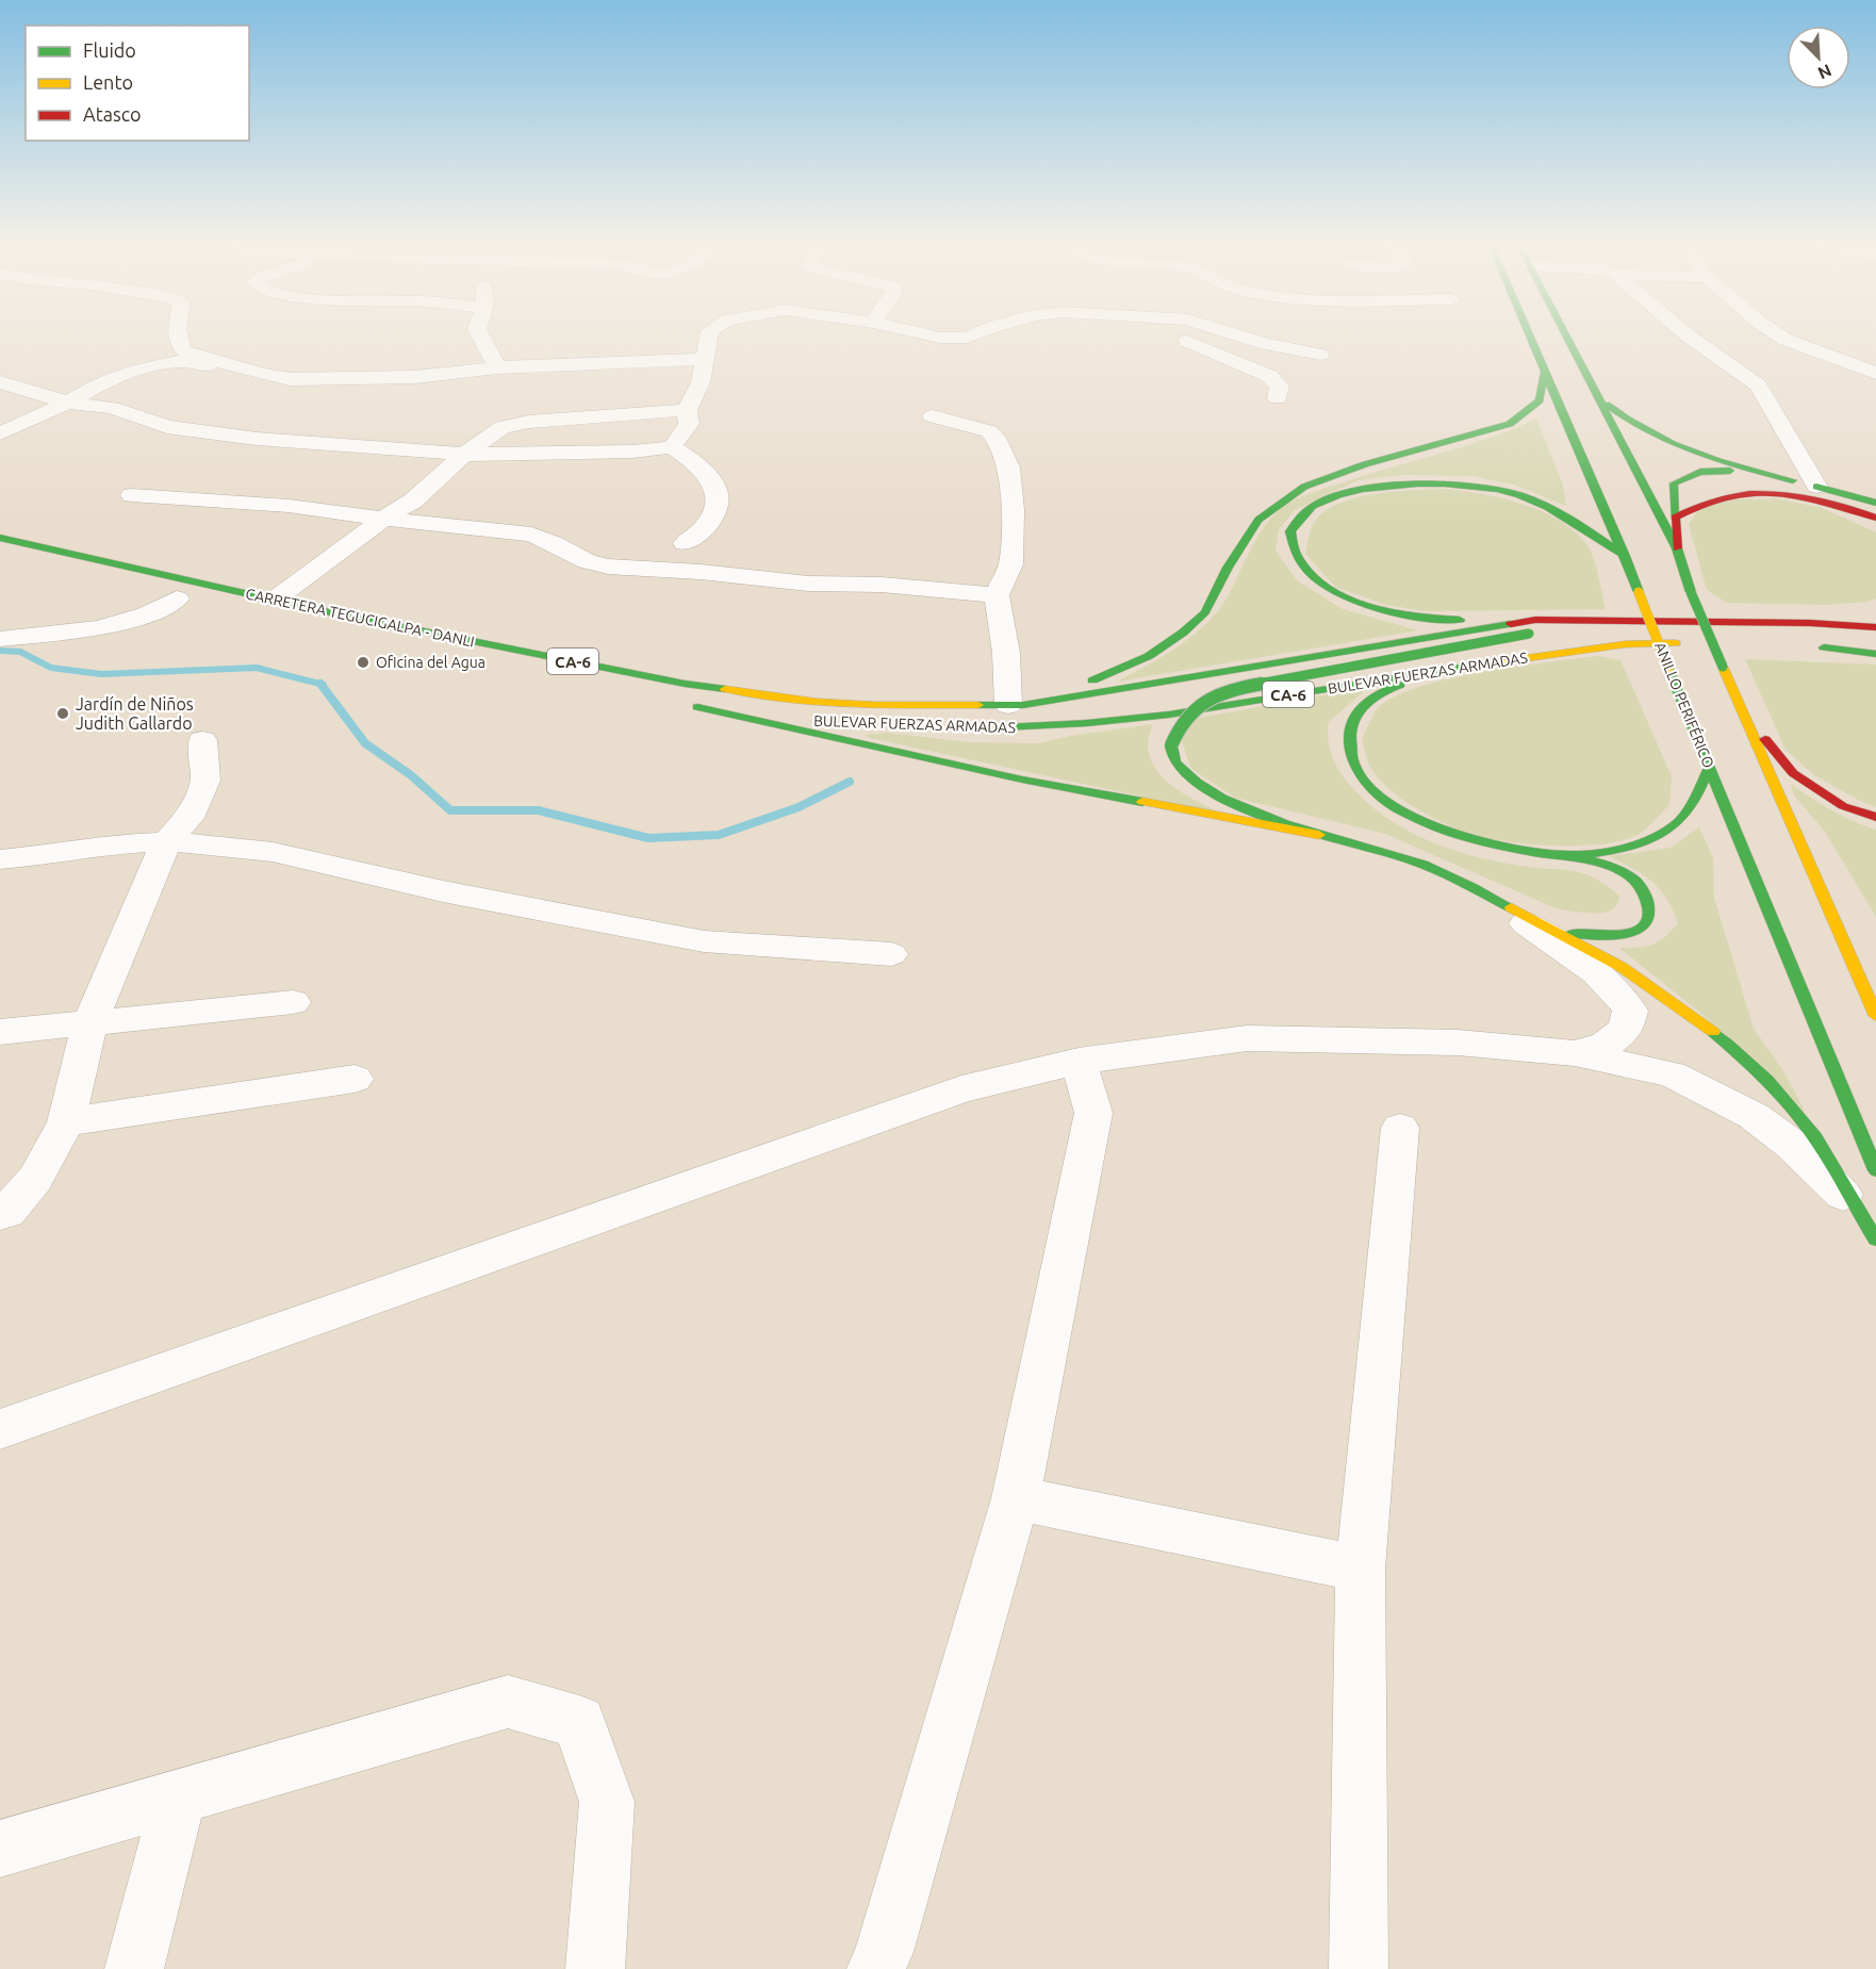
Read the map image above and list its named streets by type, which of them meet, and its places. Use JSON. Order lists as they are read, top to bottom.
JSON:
{
  "streets": {
    "main road": [
      "CARRETERA TEGUCIGALPA - DANLI",
      "CA-6",
      "BULEVAR FUERZAS ARMADAS",
      "ANILLO PERIFÉRICO"
    ]
  },
  "crossings": [
    ["CARRETERA TEGUCIGALPA - DANLI", "BULEVAR FUERZAS ARMADAS"]
  ],
  "places": ["Oficina del Agua", "Jardín de Niños Judith Gallardo"],
  "legend": ["Fluido", "Lento", "Atasco"],
  "north": "bottom right"
}
